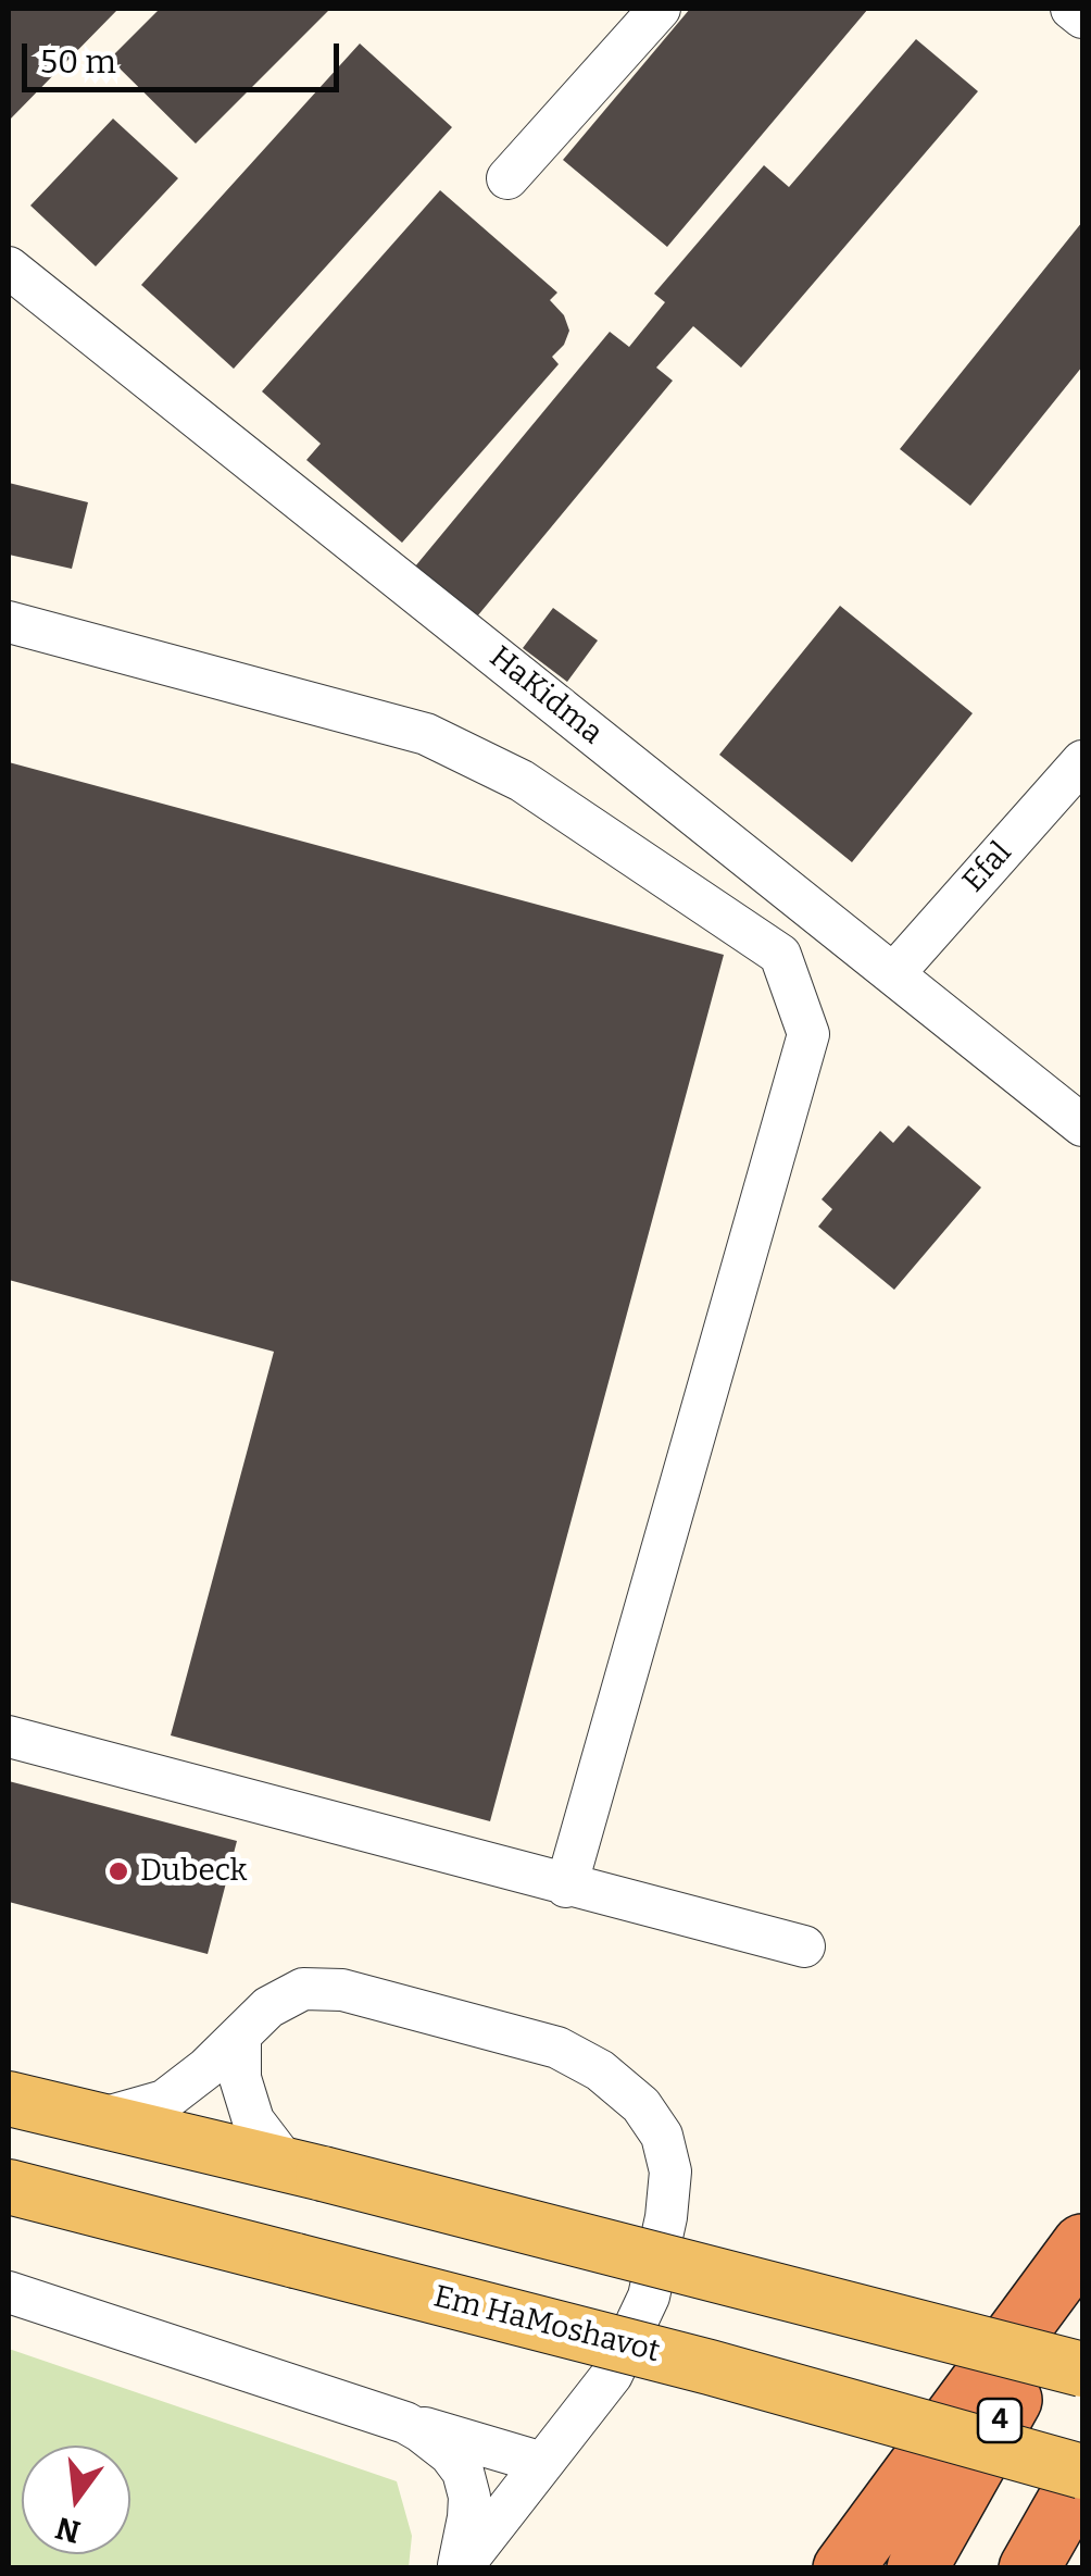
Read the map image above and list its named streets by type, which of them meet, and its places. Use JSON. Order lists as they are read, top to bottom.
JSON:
{
  "streets": {
    "highway": ["4"],
    "main road": ["Em HaMoshavot"],
    "street": ["HaKidma", "Efal"]
  },
  "crossings": [
    ["HaKidma", "Efal"]
  ],
  "places": ["Dubeck"],
  "scale_bar": "50 m",
  "north": "bottom"
}
